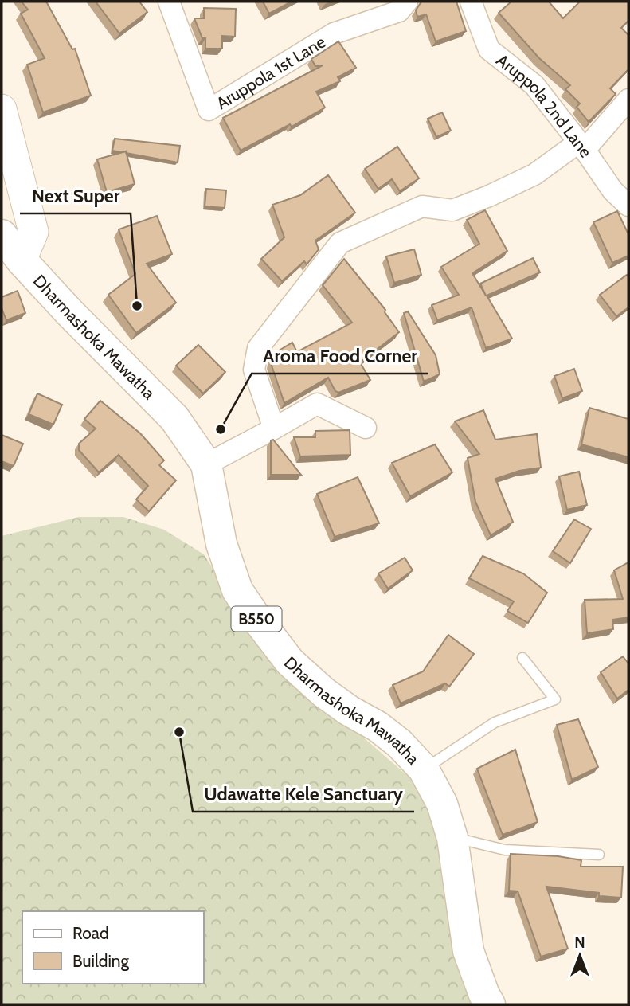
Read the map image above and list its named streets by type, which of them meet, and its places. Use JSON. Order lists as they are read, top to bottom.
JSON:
{
  "streets": {
    "main road": ["Dharmashoka Mawatha", "B550"],
    "street": ["Aruppola 1st Lane", "Aruppola 2nd Lane"]
  },
  "places": ["Next Super", "Aroma Food Corner", "Udawatte Kele Sanctuary"],
  "legend": ["Road", "Building"],
  "north": "top"
}
